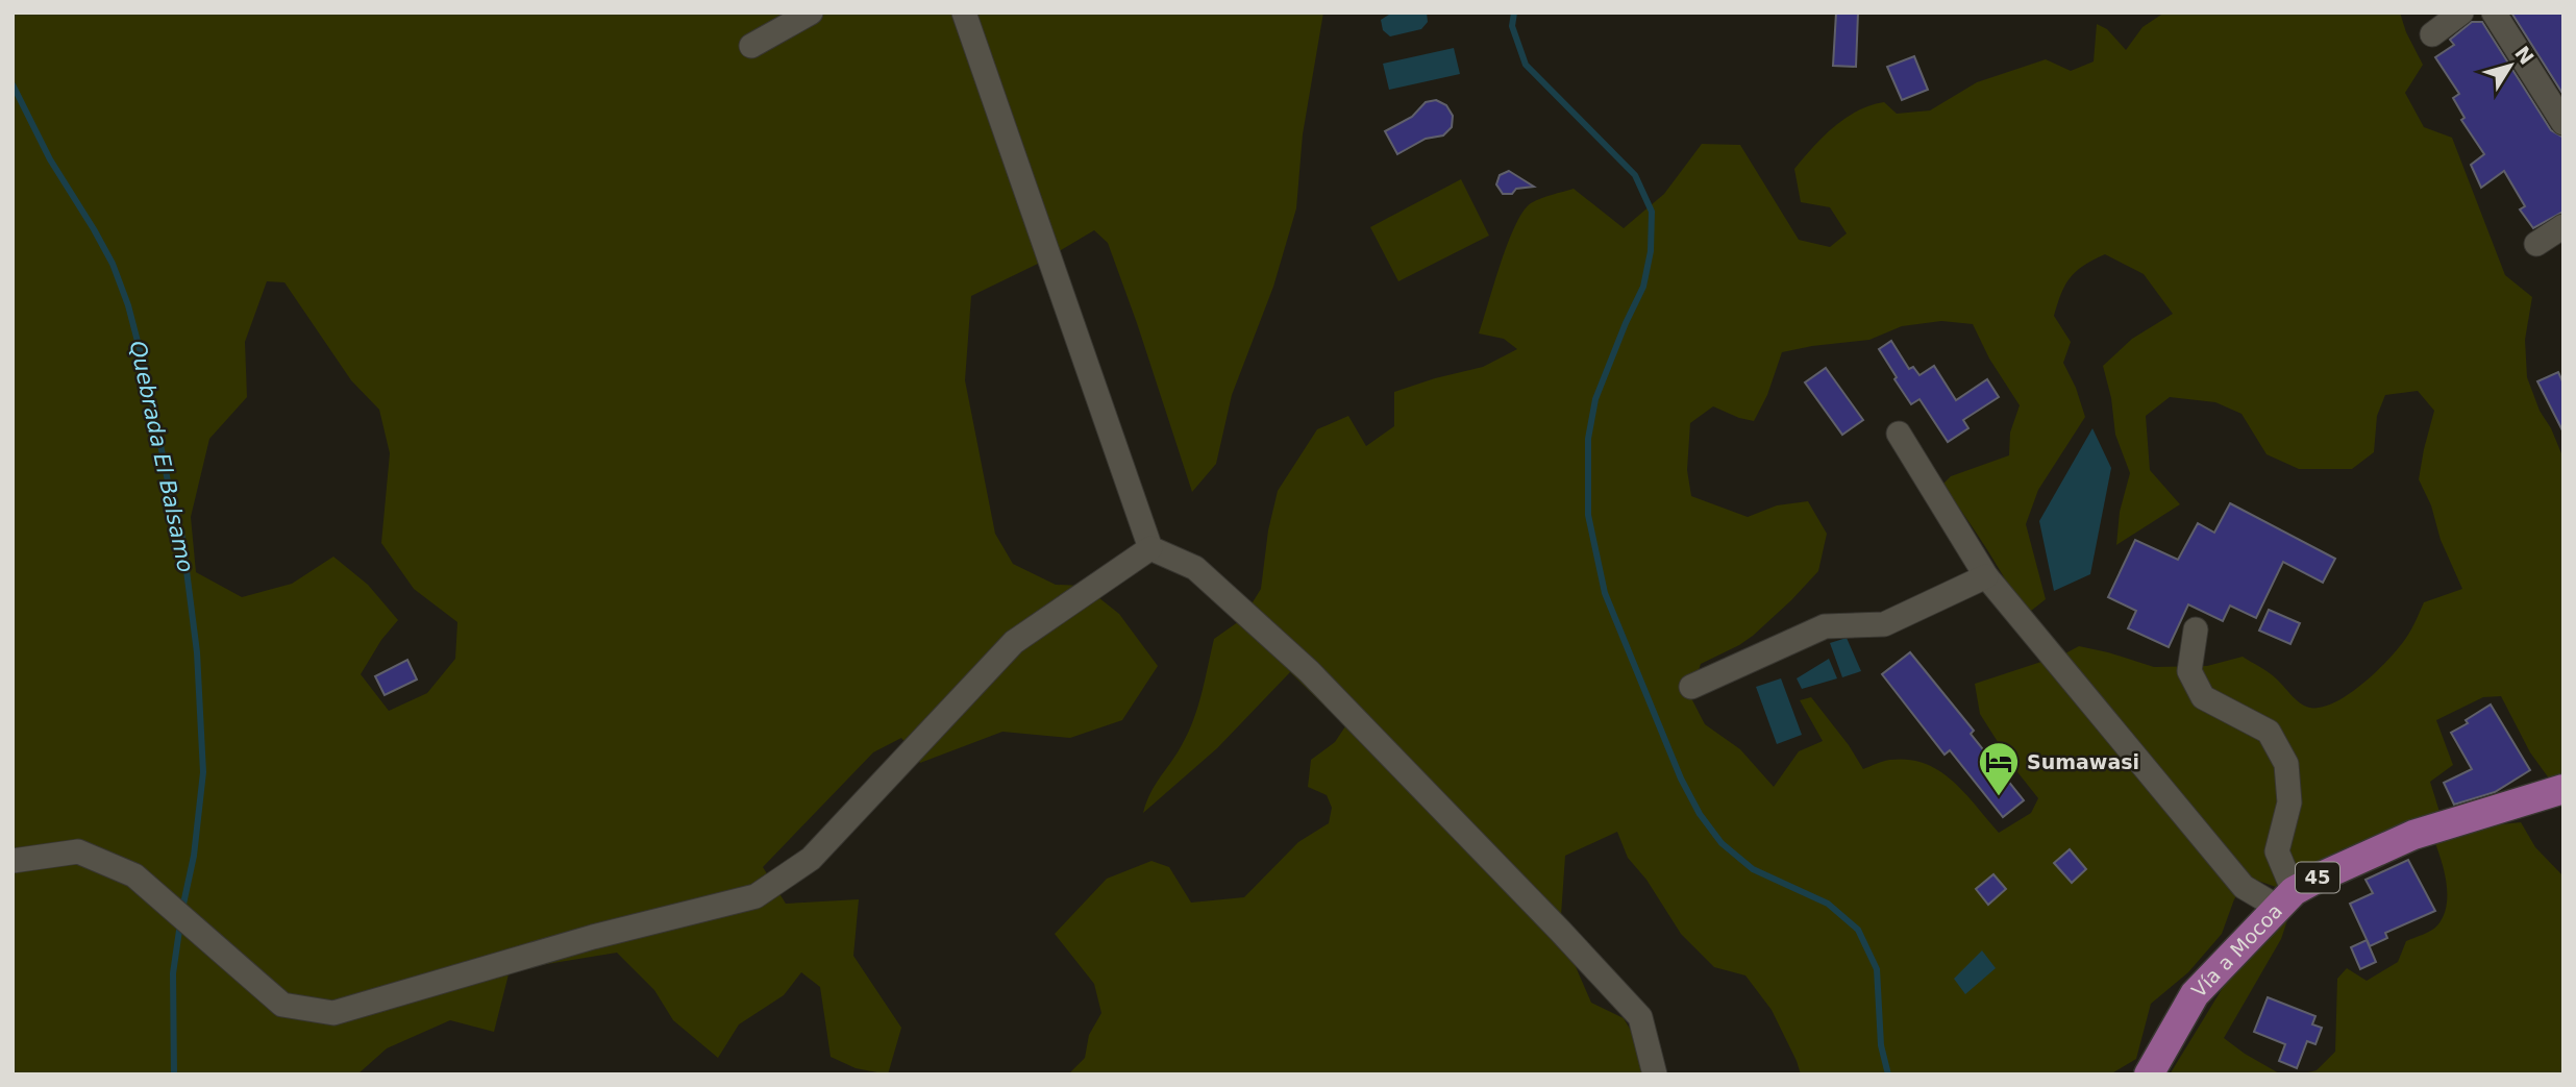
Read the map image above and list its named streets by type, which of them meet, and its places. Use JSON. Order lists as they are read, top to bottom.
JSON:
{
  "streets": {
    "main road": ["45", "Vía a Mocoa"]
  },
  "water": ["Quebrada El Balsamo"],
  "places": {
    "hotel": ["Sumawasi"]
  },
  "north": "top right"
}
